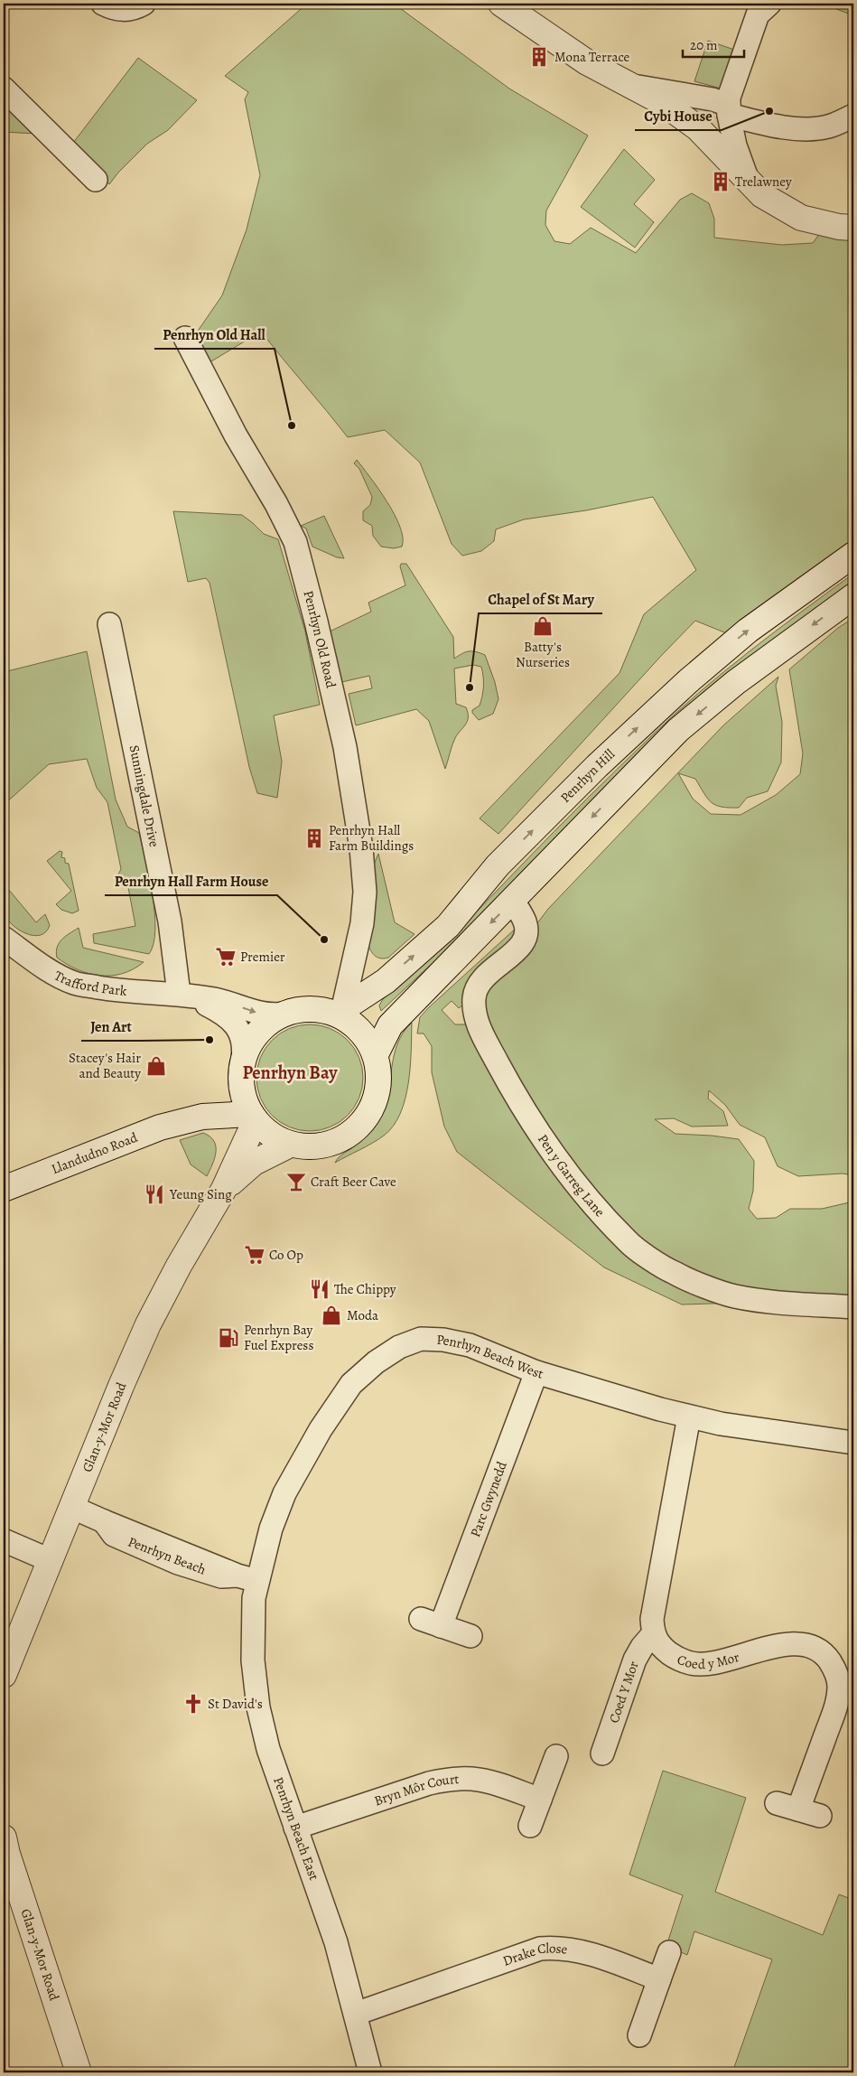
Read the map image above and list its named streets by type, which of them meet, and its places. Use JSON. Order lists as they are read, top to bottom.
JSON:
{
  "streets": {
    "main road": ["Penrhyn Hill", "Llandudno Road", "Glan-y-Mor Road"],
    "street": [
      "Penrhyn Old Road",
      "Sunningdale Drive",
      "Trafford Park",
      "Pen y Garreg Lane",
      "Penrhyn Beach West",
      "Parc Gwynedd",
      "Penrhyn Beach",
      "Coed y Mor",
      "Coed Y Mor",
      "Bryn Môr Court",
      "Penrhyn Beach East",
      "Drake Close"
    ]
  },
  "crossings": [
    ["Penrhyn Old Road", "Penrhyn Hill"],
    ["Penrhyn Old Road", "Trafford Park"],
    ["Penrhyn Old Road", "Llandudno Road"],
    ["Penrhyn Hill", "Trafford Park"],
    ["Penrhyn Hill", "Llandudno Road"],
    ["Sunningdale Drive", "Trafford Park"],
    ["Trafford Park", "Llandudno Road"],
    ["Penrhyn Beach West", "Parc Gwynedd"],
    ["Penrhyn Beach West", "Penrhyn Beach"],
    ["Penrhyn Beach West", "Penrhyn Beach East"],
    ["Glan-y-Mor Road", "Penrhyn Beach"],
    ["Penrhyn Beach", "Penrhyn Beach East"],
    ["Coed y Mor", "Coed Y Mor"],
    ["Bryn Môr Court", "Penrhyn Beach East"],
    ["Penrhyn Beach East", "Drake Close"]
  ],
  "districts": ["Penrhyn Bay"],
  "places": {
    "building": ["Mona Terrace", "Trelawney", "Penrhyn Hall Farm Buildings"],
    "other": [
      "Cybi House",
      "Penrhyn Old Hall",
      "Chapel of St Mary",
      "Penrhyn Hall Farm House",
      "Jen Art"
    ],
    "shop": ["Batty's Nurseries", "Stacey's Hair and Beauty", "Moda"],
    "supermarket": ["Premier", "Co Op"],
    "bar": ["Craft Beer Cave"],
    "restaurant": ["Yeung Sing", "The Chippy"],
    "fuel station": ["Penrhyn Bay Fuel Express"],
    "church": ["St David's"]
  },
  "scale_bar": "20 m"
}
